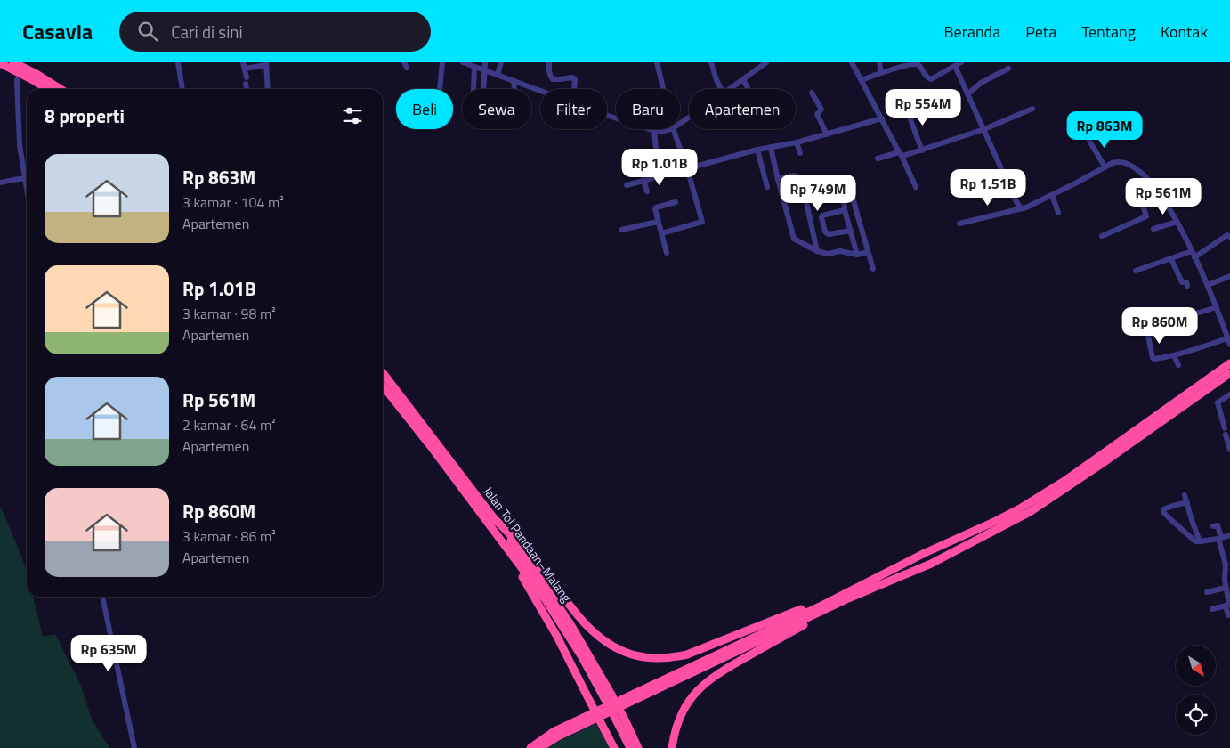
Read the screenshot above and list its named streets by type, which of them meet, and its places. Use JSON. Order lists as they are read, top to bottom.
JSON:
{
  "streets": {
    "highway": ["Jalan Tol Pandaan–Malang"]
  },
  "north": "bottom right",
  "page": {
    "header": "Casavia",
    "search": "Cari di sini",
    "nav": [
      "Beranda",
      "Peta",
      "Tentang",
      "Kontak"
    ],
    "price": [
      "Rp 554M",
      "Rp 863M",
      "Rp 1.01B",
      "Rp 1.51B",
      "Rp 749M",
      "Rp 561M",
      "Rp 860M",
      "Rp 635M"
    ],
    "chip": [
      "Beli",
      "Sewa",
      "Filter",
      "Baru",
      "Apartemen"
    ],
    "heading": "8 properti",
    "list": [
      {
        "name": "Rp 863M",
        "note": "3 kamar · 104 m² · Apartemen"
      },
      {
        "name": "Rp 1.01B",
        "note": "3 kamar · 98 m² · Apartemen"
      },
      {
        "name": "Rp 561M",
        "note": "2 kamar · 64 m² · Apartemen"
      },
      {
        "name": "Rp 860M",
        "note": "3 kamar · 86 m² · Apartemen"
      }
    ]
  }
}
